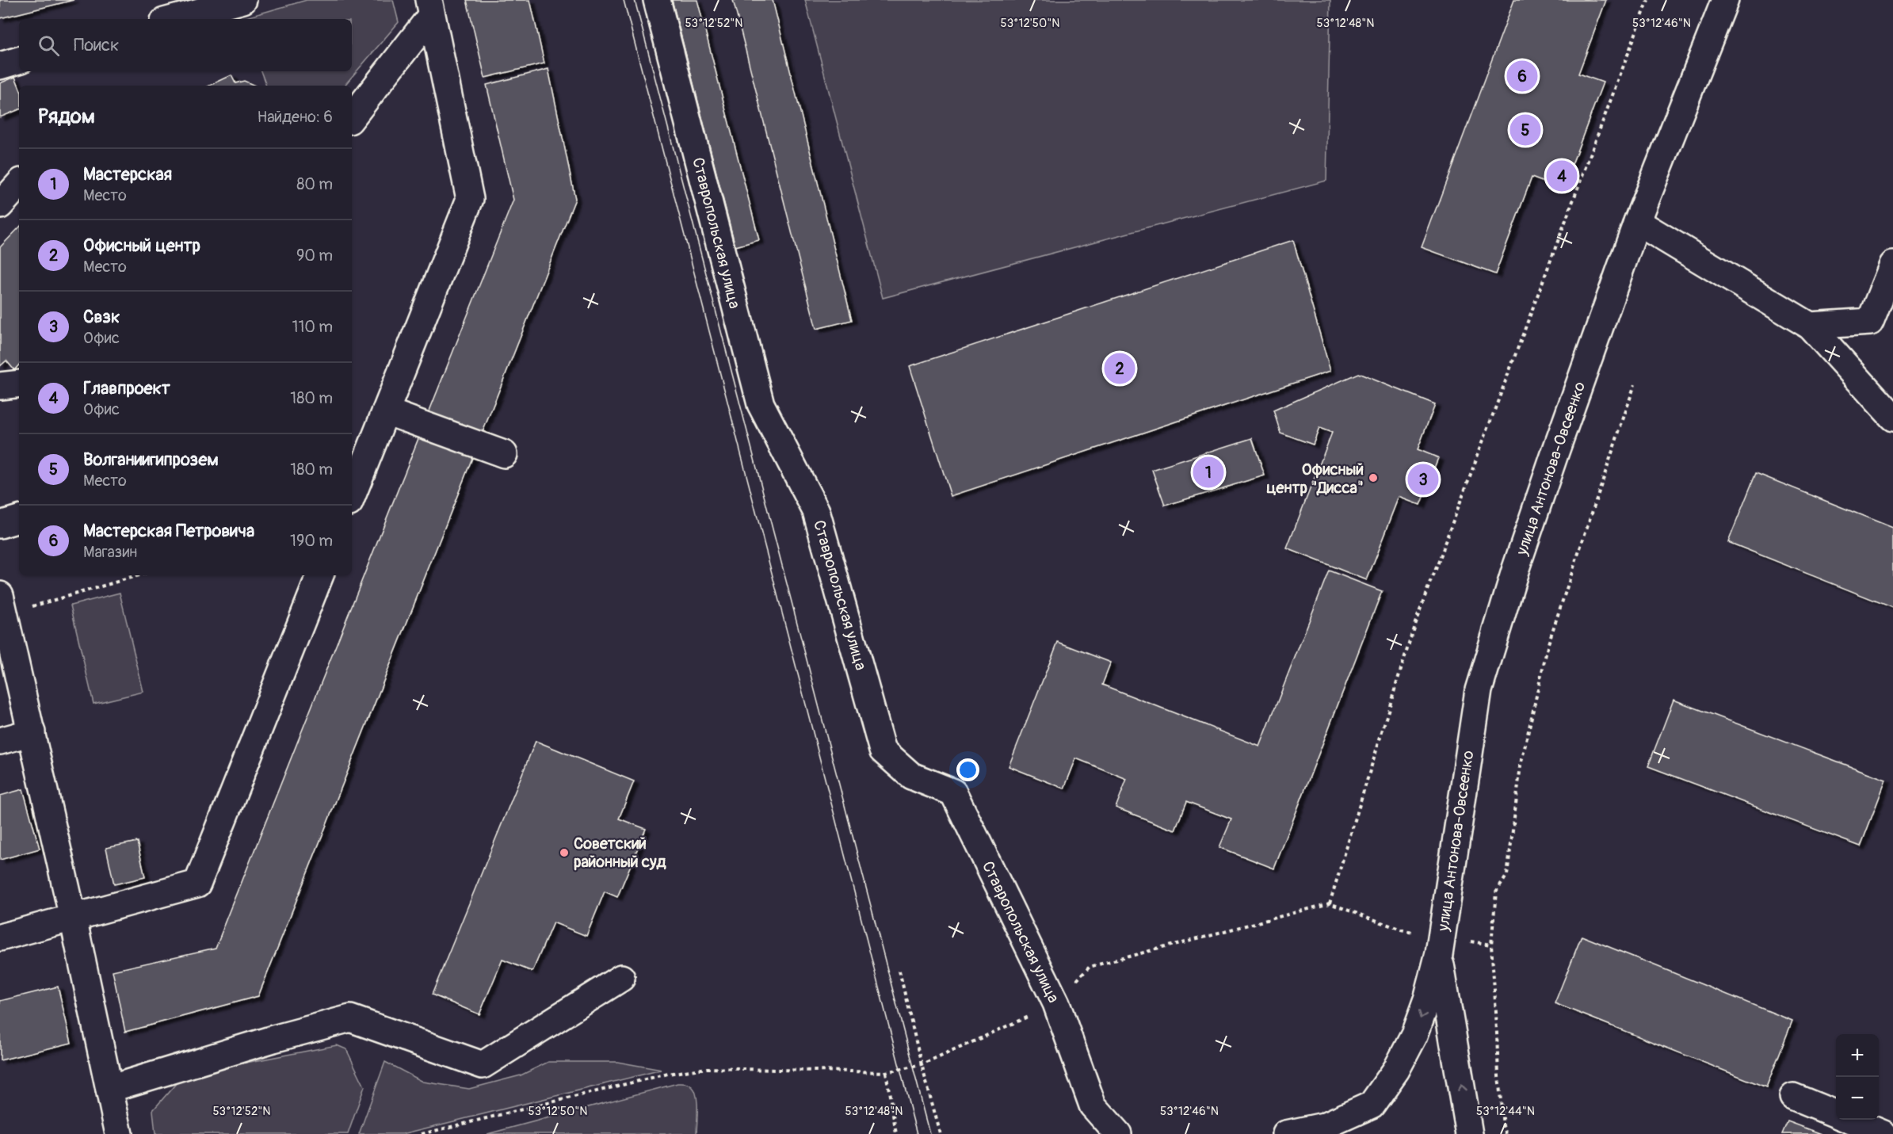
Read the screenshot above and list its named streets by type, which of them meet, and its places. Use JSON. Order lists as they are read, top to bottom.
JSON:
{
  "streets": {
    "main road": ["Ставропольская улица", "улица Антонова-Овсеенко"]
  },
  "places": ["Офисный центр \"Дисса\"", "Советский районный суд"],
  "page": {
    "search": "Поиск",
    "pins": [
      "6",
      "5",
      "4",
      "2",
      "1",
      "3"
    ],
    "heading": ["Рядом", "Найдено: 6"],
    "list": [
      {
        "mark": "1",
        "name": "Мастерская",
        "note": "Место",
        "value": "80 m"
      },
      {
        "mark": "2",
        "name": "Офисный центр",
        "note": "Место",
        "value": "90 m"
      },
      {
        "mark": "3",
        "name": "Свзк",
        "note": "Офис",
        "value": "110 m"
      },
      {
        "mark": "4",
        "name": "Главпроект",
        "note": "Офис",
        "value": "180 m"
      },
      {
        "mark": "5",
        "name": "Волганиигипрозем",
        "note": "Место",
        "value": "180 m"
      },
      {
        "mark": "6",
        "name": "Мастерская Петровича",
        "note": "Магазин",
        "value": "190 m"
      }
    ],
    "map_buttons": ["+", "−"]
  },
  "coordinates": [
    "53°12'52\"N",
    "53°12'50\"N",
    "53°12'48\"N",
    "53°12'46\"N",
    "53°12'44\"N"
  ]
}
